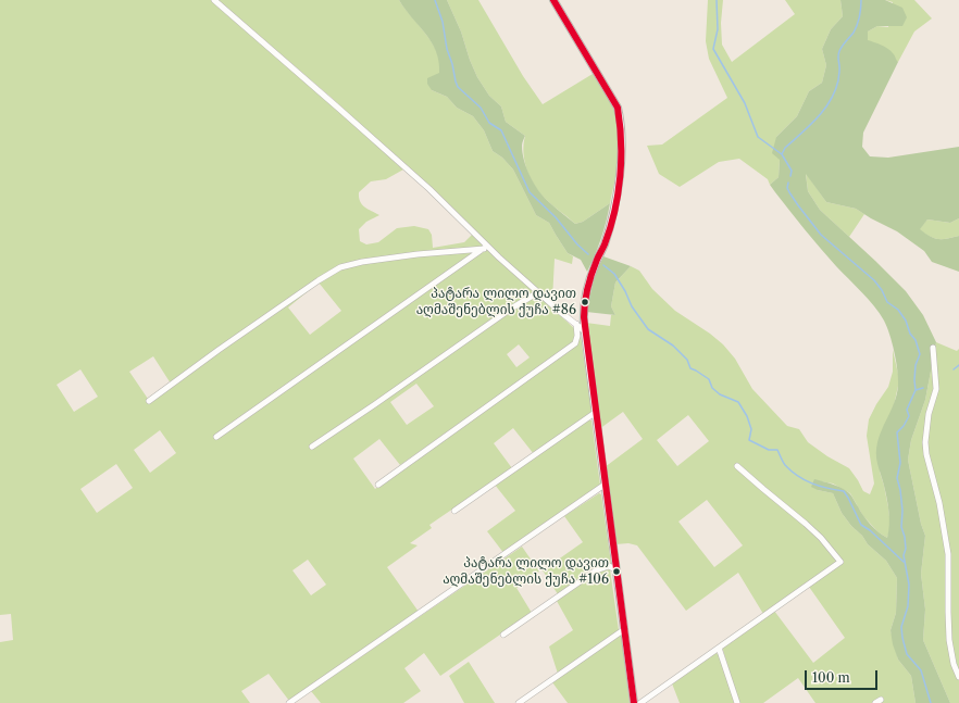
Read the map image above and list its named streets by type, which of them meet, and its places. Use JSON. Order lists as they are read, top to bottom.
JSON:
{
  "places": ["პატარა ლილო დავით აღმაშენებლის ქუჩა #86", "პატარა ლილო დავით აღმაშენებლის ქუჩა #106"],
  "scale_bar": "100 m"
}
